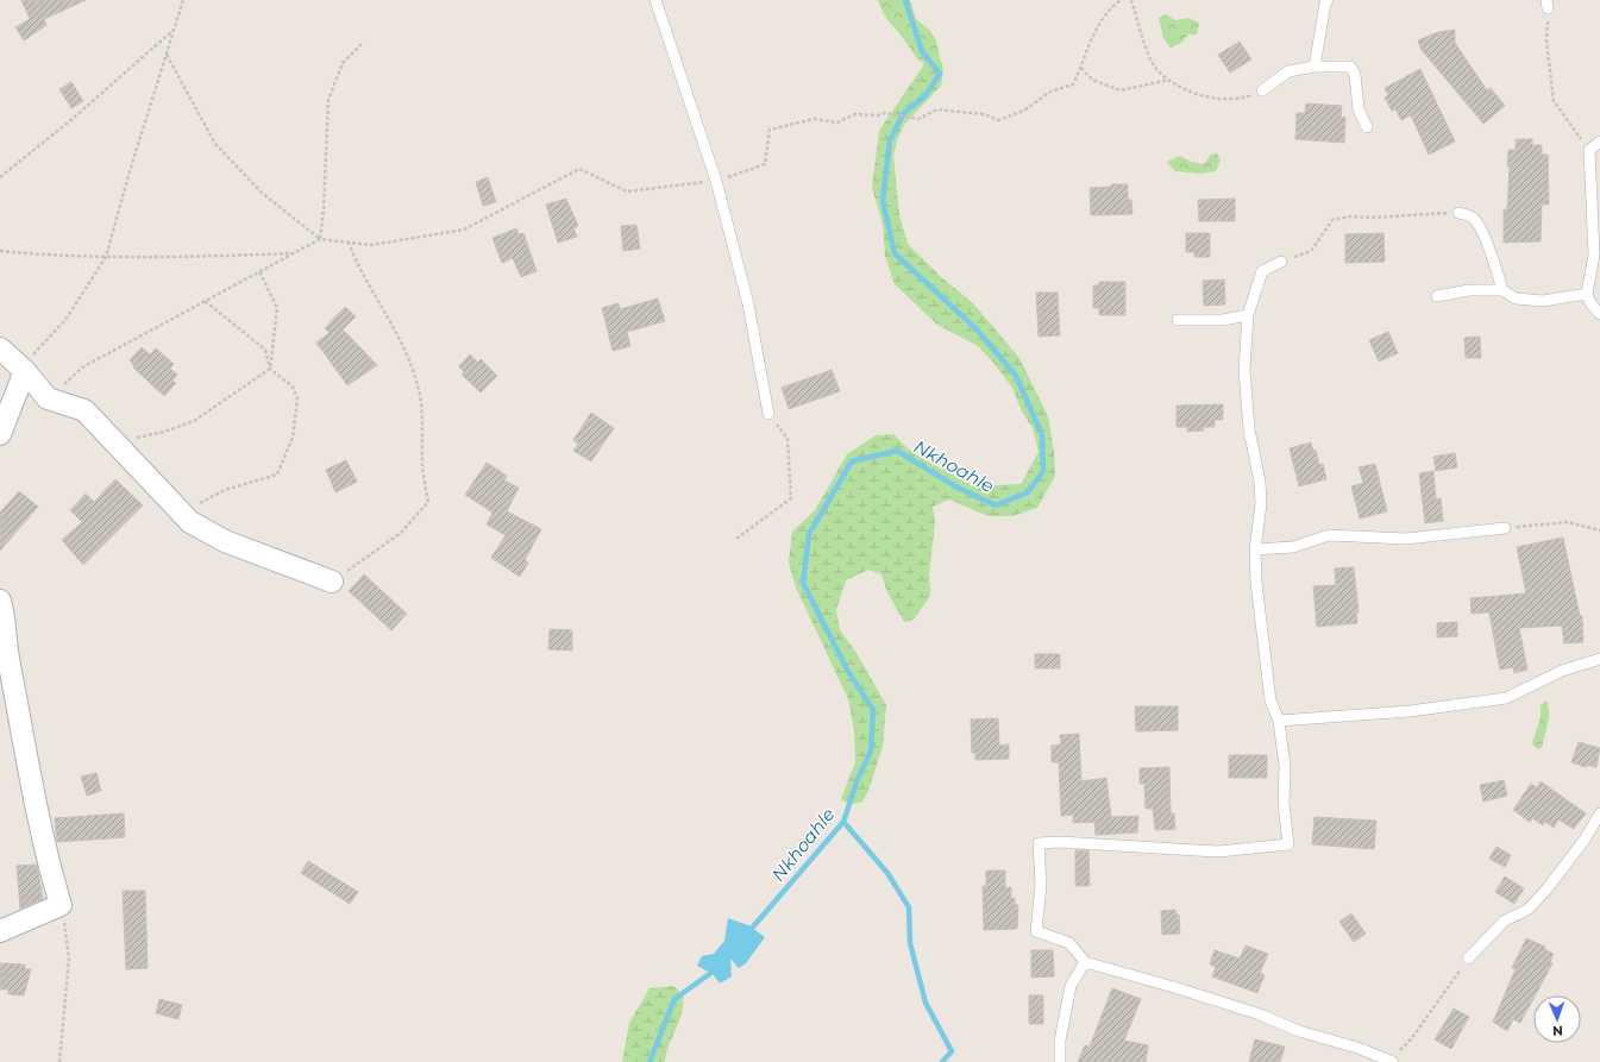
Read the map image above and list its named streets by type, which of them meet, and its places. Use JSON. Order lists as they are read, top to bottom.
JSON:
{
  "water": ["Nkhoahle"],
  "north": "bottom"
}
